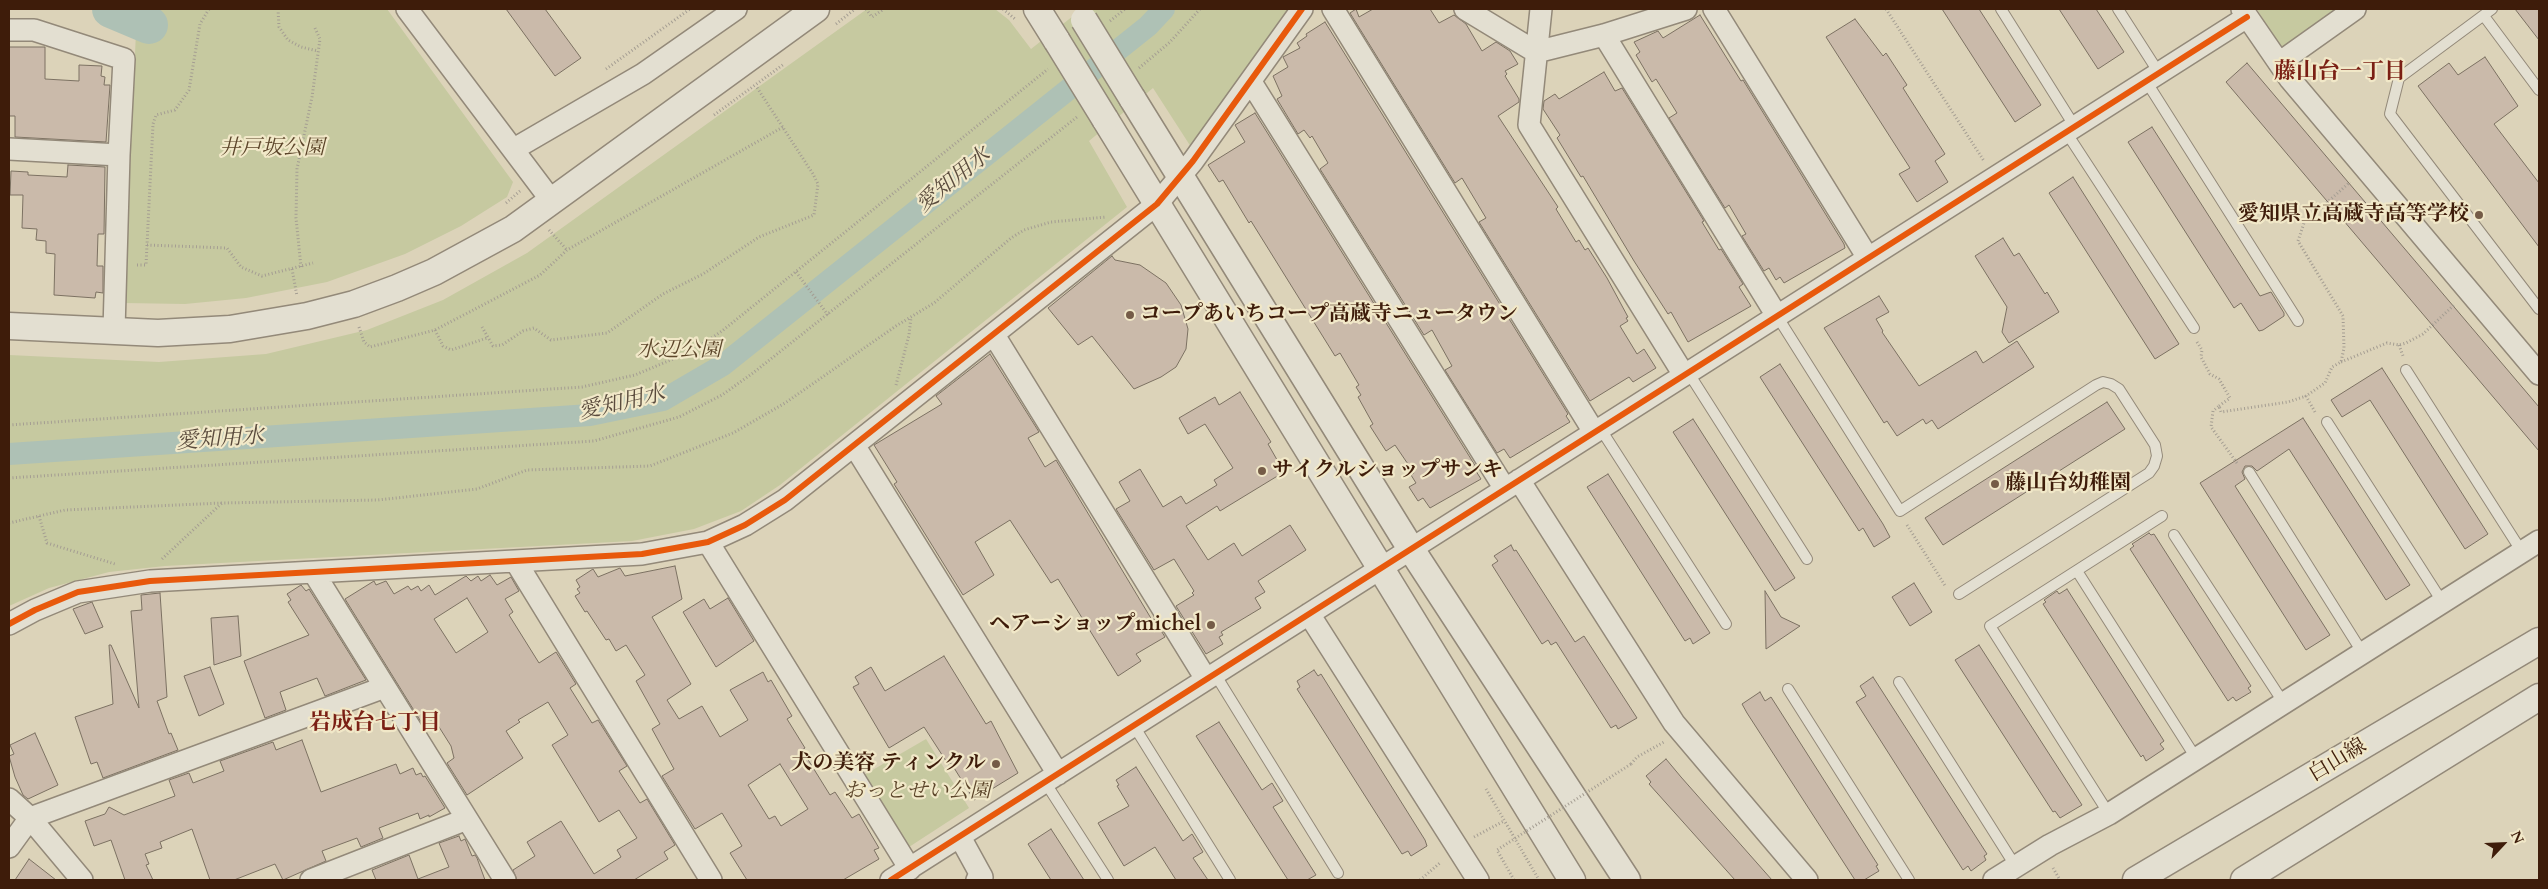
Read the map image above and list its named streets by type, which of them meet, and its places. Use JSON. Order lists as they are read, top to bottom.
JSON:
{
  "streets": {
    "street": ["白山線"]
  },
  "districts": ["藤山台一丁目", "岩成台七丁目"],
  "water": ["愛知用水"],
  "parks": ["井戸坂公園", "水辺公園", "おっとせい公園"],
  "places": [
    "愛知県立高蔵寺高等学校",
    "コープあいちコープ高蔵寺ニュータウン",
    "サイクルショップサンキ",
    "藤山台幼稚園",
    "ヘアーショップmichel",
    "犬の美容 ティンクル"
  ],
  "north": "top right"
}
